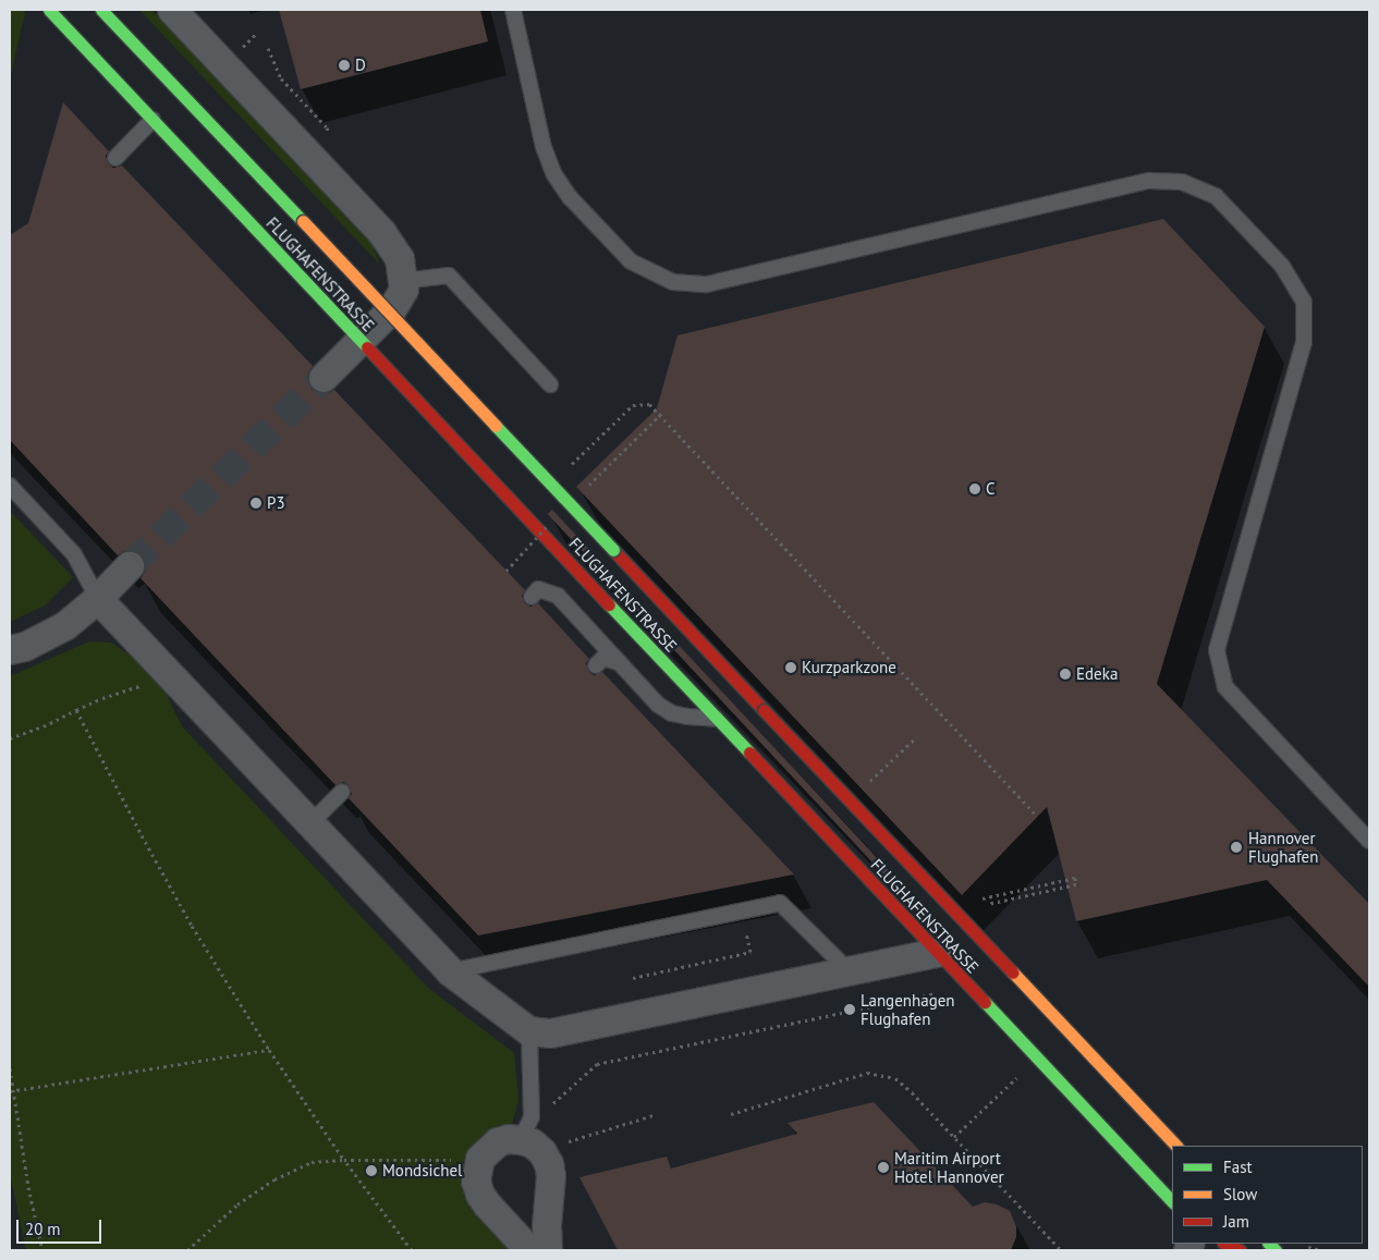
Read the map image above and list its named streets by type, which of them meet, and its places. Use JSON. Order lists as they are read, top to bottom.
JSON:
{
  "streets": {
    "main road": ["FLUGHAFENSTRASSE"]
  },
  "places": [
    "D",
    "C",
    "P3",
    "Kurzparkzone",
    "Edeka",
    "Hannover Flughafen",
    "Langenhagen Flughafen",
    "Maritim Airport Hotel Hannover",
    "Mondsichel"
  ],
  "legend": ["Fast", "Slow", "Jam"],
  "scale_bar": "20 m"
}
